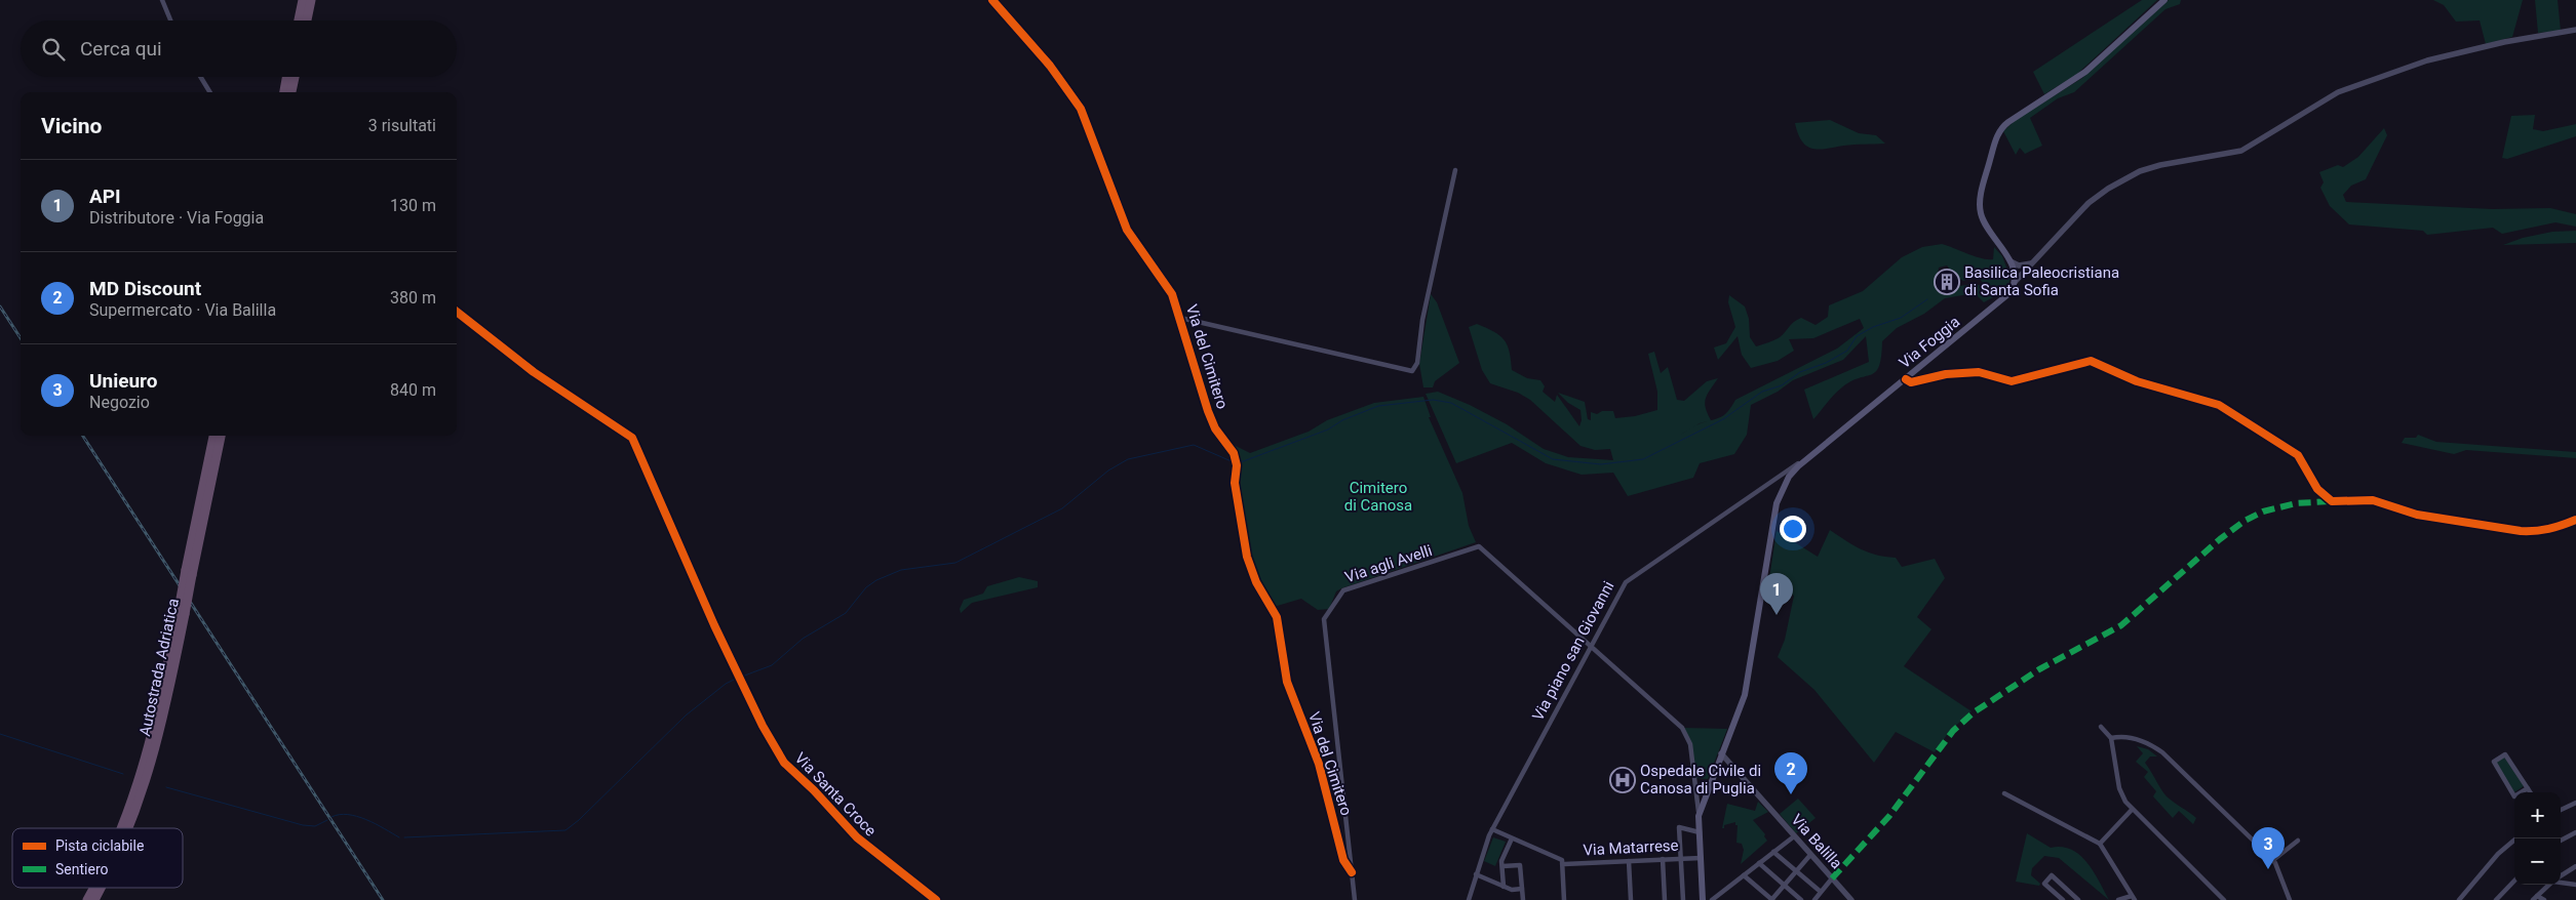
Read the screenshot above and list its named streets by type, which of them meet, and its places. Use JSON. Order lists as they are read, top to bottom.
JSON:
{
  "streets": {
    "highway": ["Autostrada Adriatica"],
    "main road": ["Via Foggia"],
    "street": [
      "Via del Cimitero",
      "Via agli Avelli",
      "Via piano san Giovanni",
      "Via Santa Croce",
      "Via Balilla",
      "Via Matarrese"
    ]
  },
  "crossings": [
    ["Via Foggia", "Via piano san Giovanni"],
    ["Via Foggia", "Via Balilla"],
    ["Via del Cimitero", "Via agli Avelli"],
    ["Via agli Avelli", "Via piano san Giovanni"]
  ],
  "parks": ["Cimitero di Canosa"],
  "places": {
    "building": ["Basilica Paleocristiana di Santa Sofia"],
    "hospital": ["Ospedale Civile di Canosa di Puglia"]
  },
  "legend": ["Pista ciclabile", "Sentiero"],
  "page": {
    "search": "Cerca qui",
    "heading": ["Vicino", "3 risultati"],
    "list": [
      {
        "mark": "1",
        "name": "API",
        "note": "Distributore · Via Foggia",
        "value": "130 m"
      },
      {
        "mark": "2",
        "name": "MD Discount",
        "note": "Supermercato · Via Balilla",
        "value": "380 m"
      },
      {
        "mark": "3",
        "name": "Unieuro",
        "note": "Negozio",
        "value": "840 m"
      }
    ],
    "pins": ["1", "2", "3"],
    "map_buttons": ["+", "−"]
  }
}
